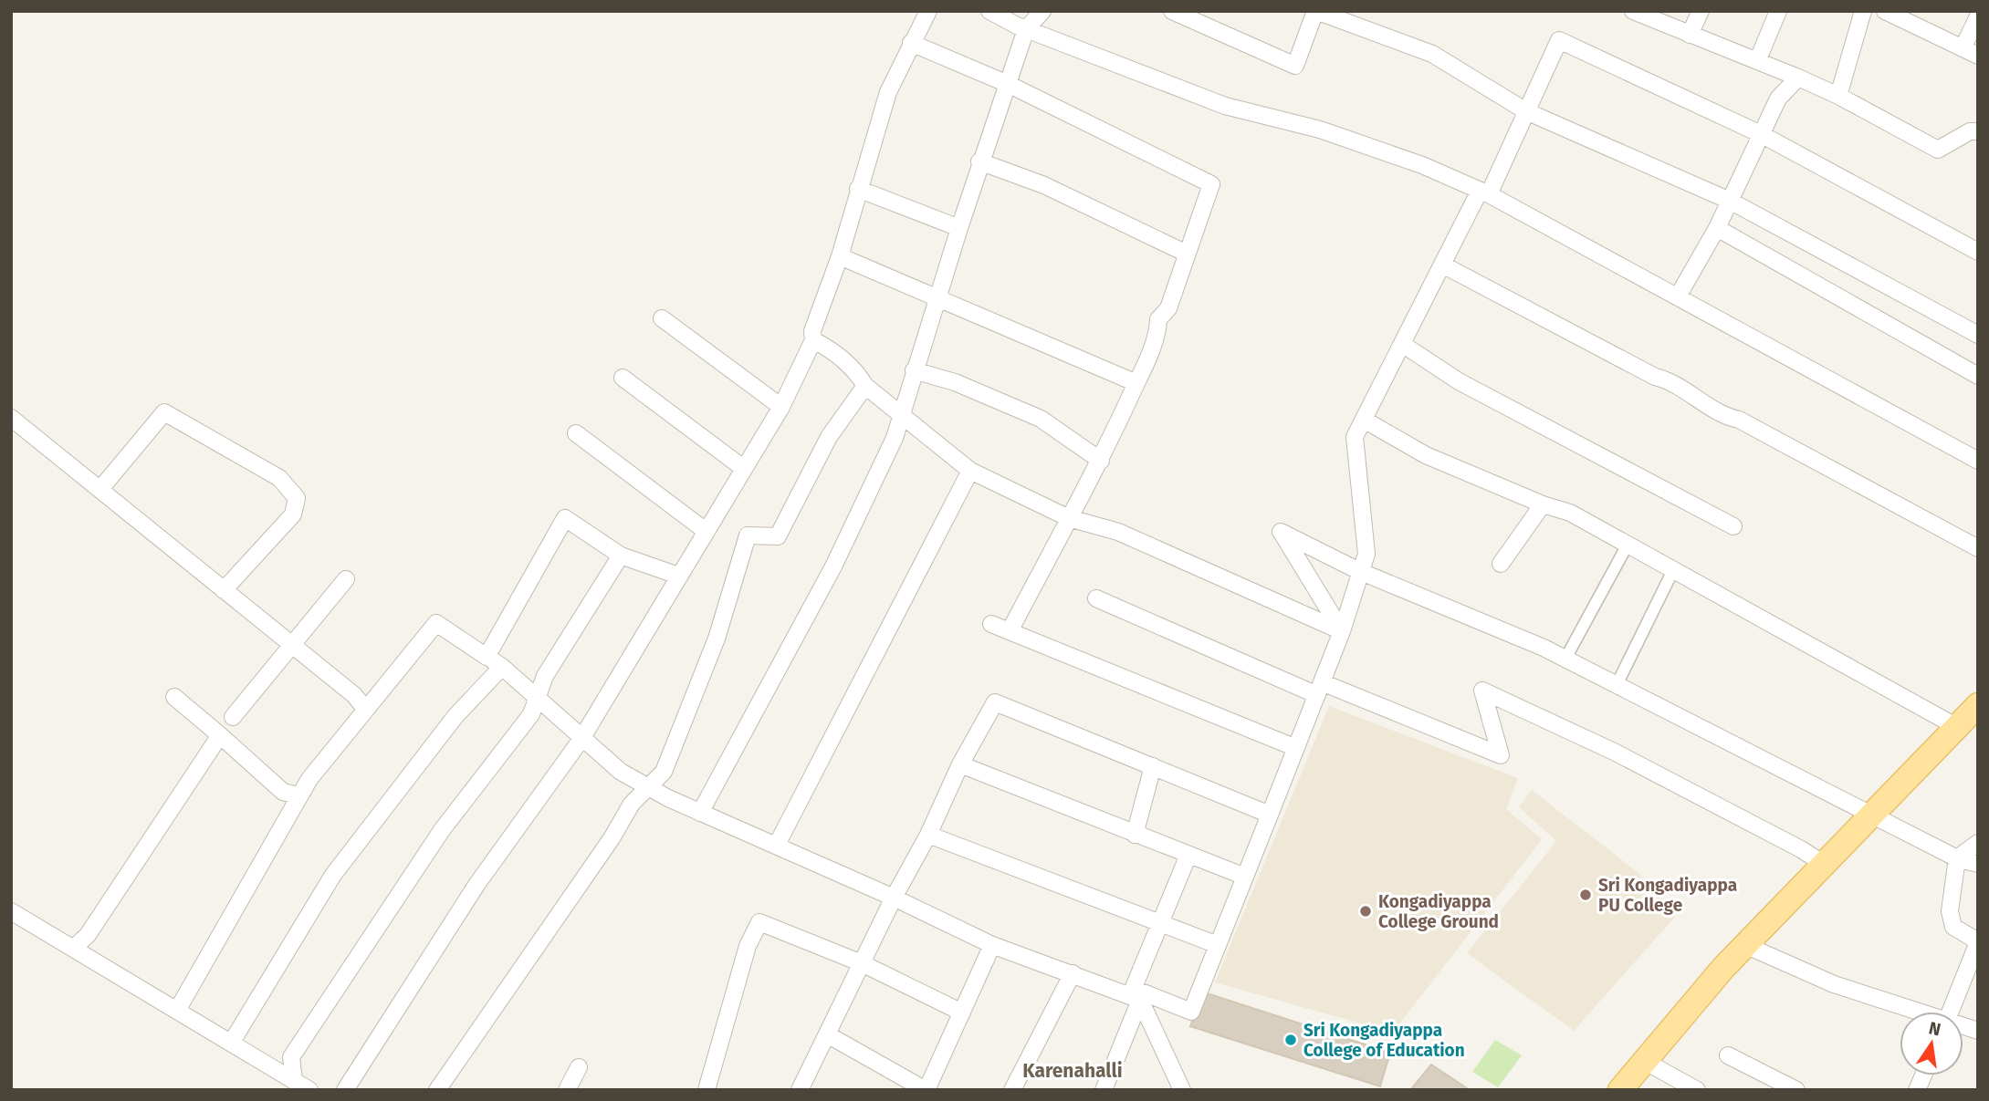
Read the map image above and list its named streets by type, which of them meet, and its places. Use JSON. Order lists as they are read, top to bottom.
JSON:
{
  "districts": ["Karenahalli"],
  "places": ["Sri Kongadiyappa PU College", "Kongadiyappa College Ground", "Sri Kongadiyappa College of Education"],
  "north": "top"
}
